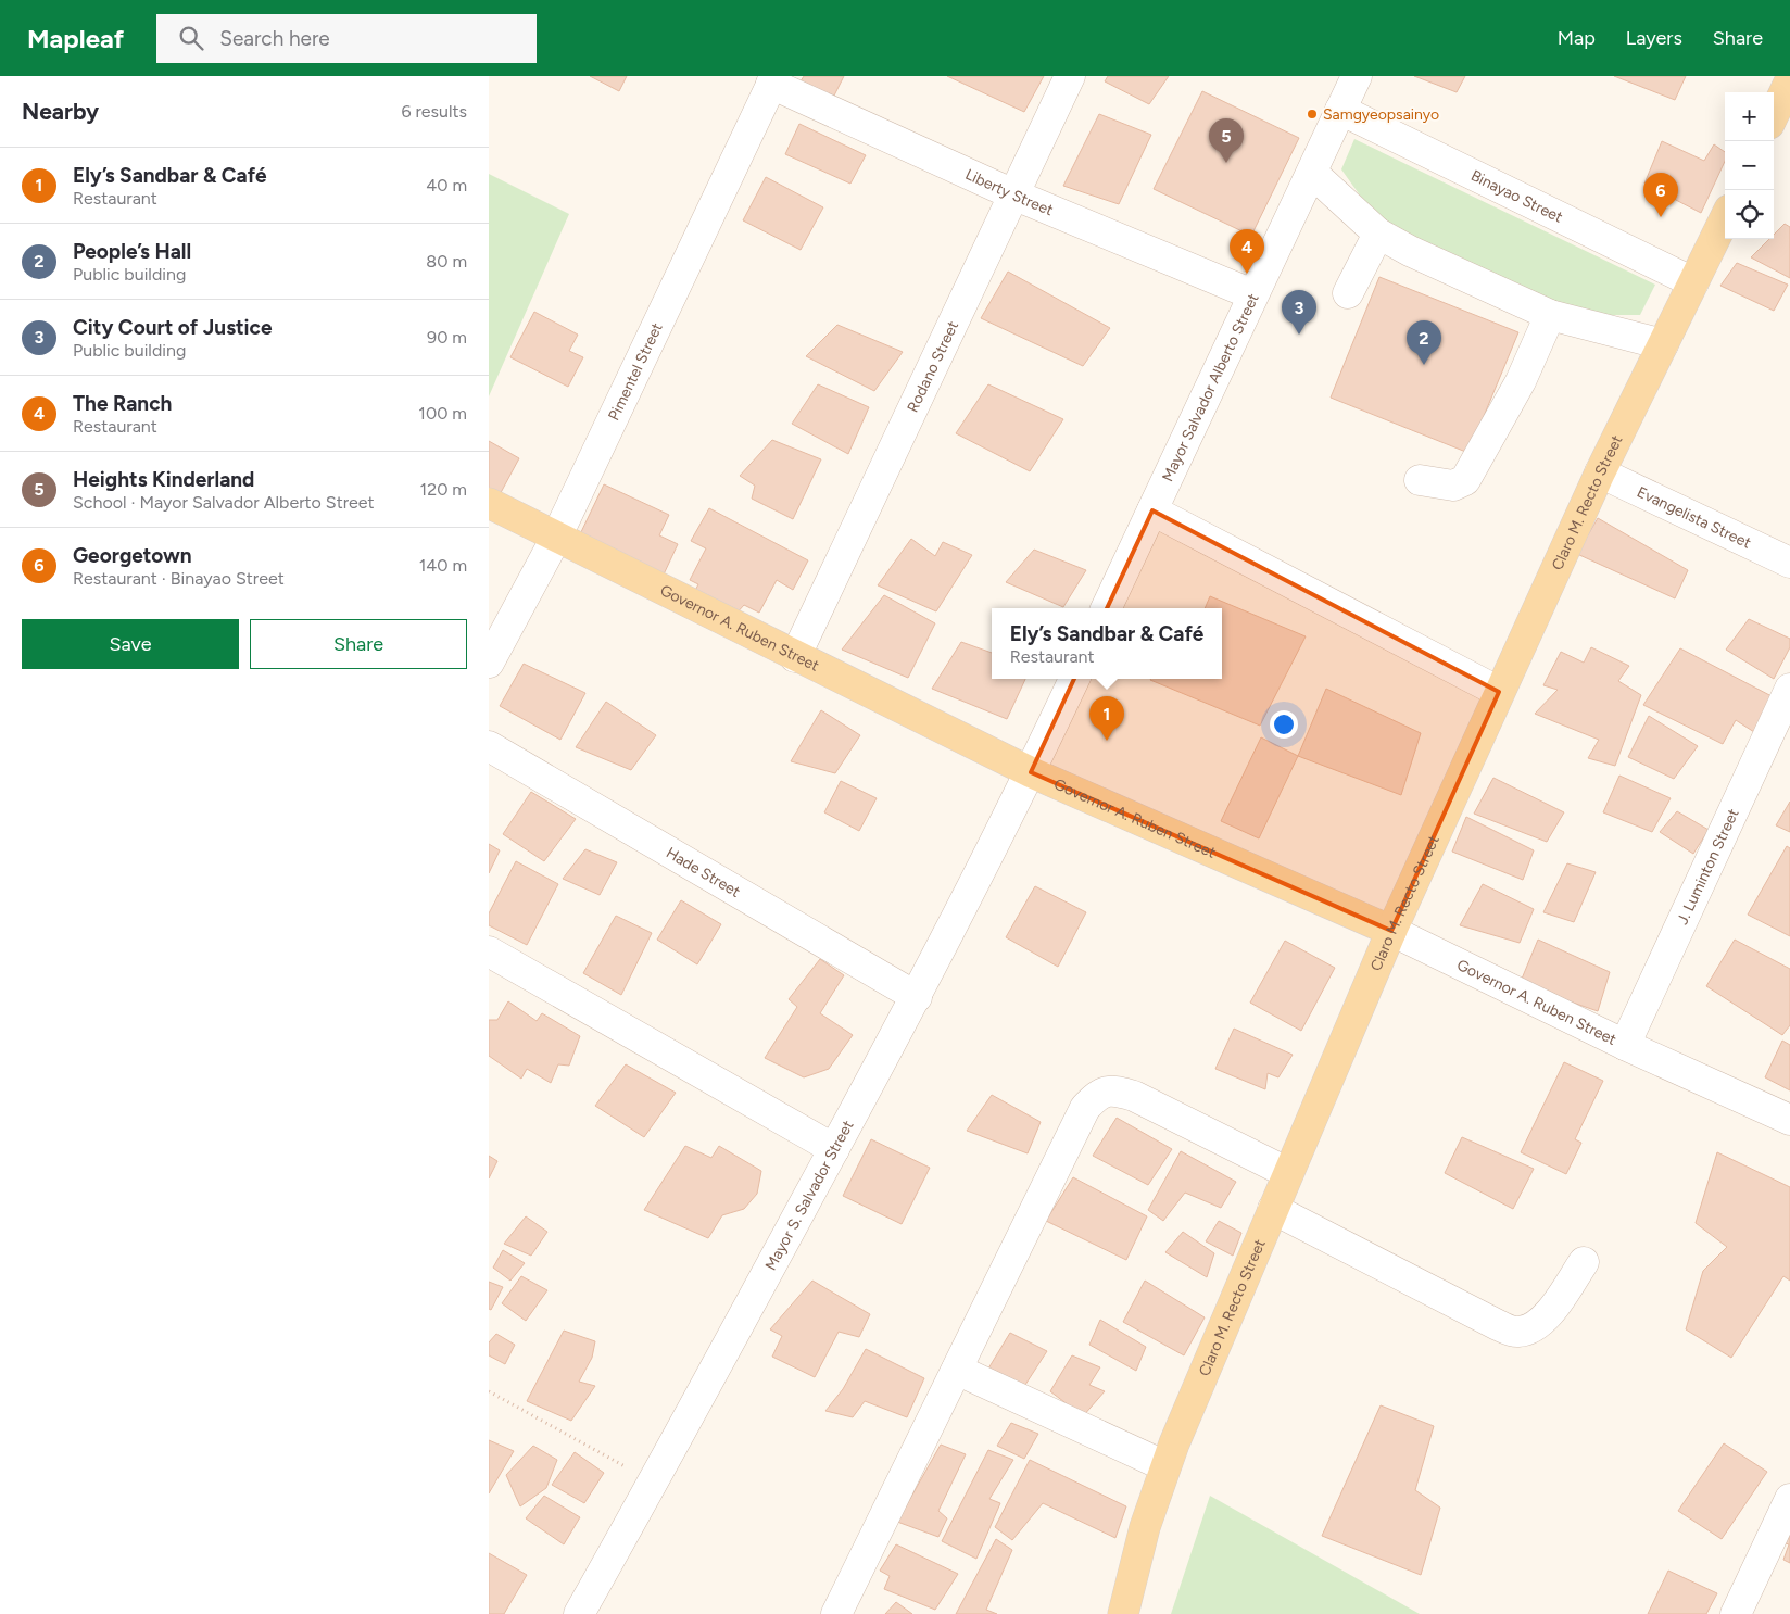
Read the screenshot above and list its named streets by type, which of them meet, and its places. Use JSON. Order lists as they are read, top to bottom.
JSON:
{
  "streets": {
    "main road": ["Claro M. Recto Street", "Governor A. Ruben Street"],
    "street": [
      "Liberty Street",
      "Binayao Street",
      "Rodano Street",
      "Pimentel Street",
      "Mayor Salvador Alberto Street",
      "Evangelista Street",
      "J. Luminton Street",
      "Hade Street",
      "Mayor S. Salvador Street"
    ]
  },
  "crossings": [
    ["Liberty Street", "Rodano Street"],
    ["Liberty Street", "Pimentel Street"],
    ["Liberty Street", "Mayor Salvador Alberto Street"],
    ["Binayao Street", "Mayor Salvador Alberto Street"],
    ["Binayao Street", "Claro M. Recto Street"],
    ["Rodano Street", "Governor A. Ruben Street"],
    ["Pimentel Street", "Governor A. Ruben Street"],
    ["Claro M. Recto Street", "Evangelista Street"],
    ["Claro M. Recto Street", "Governor A. Ruben Street"],
    ["Governor A. Ruben Street", "J. Luminton Street"],
    ["Governor A. Ruben Street", "Mayor S. Salvador Street"],
    ["Hade Street", "Mayor S. Salvador Street"]
  ],
  "places": ["Samgyeopsainyo"],
  "page": {
    "header": "Mapleaf",
    "search": "Search here",
    "nav": ["Map", "Layers", "Share"],
    "heading": ["Nearby", "6 results"],
    "map_buttons": ["+", "−"],
    "pins": [
      "5",
      "6",
      "4",
      "3",
      "2",
      "1"
    ],
    "list": [
      {
        "mark": "1",
        "name": "Ely’s Sandbar & Café",
        "note": "Restaurant",
        "value": "40 m"
      },
      {
        "mark": "2",
        "name": "People’s Hall",
        "note": "Public building",
        "value": "80 m"
      },
      {
        "mark": "3",
        "name": "City Court of Justice",
        "note": "Public building",
        "value": "90 m"
      },
      {
        "mark": "4",
        "name": "The Ranch",
        "note": "Restaurant",
        "value": "100 m"
      },
      {
        "mark": "5",
        "name": "Heights Kinderland",
        "note": "School · Mayor Salvador Alberto Street",
        "value": "120 m"
      },
      {
        "mark": "6",
        "name": "Georgetown",
        "note": "Restaurant · Binayao Street",
        "value": "140 m"
      }
    ],
    "buttons": ["Save", "Share"],
    "popup": ["Ely’s Sandbar & Café", "Restaurant"]
  }
}
